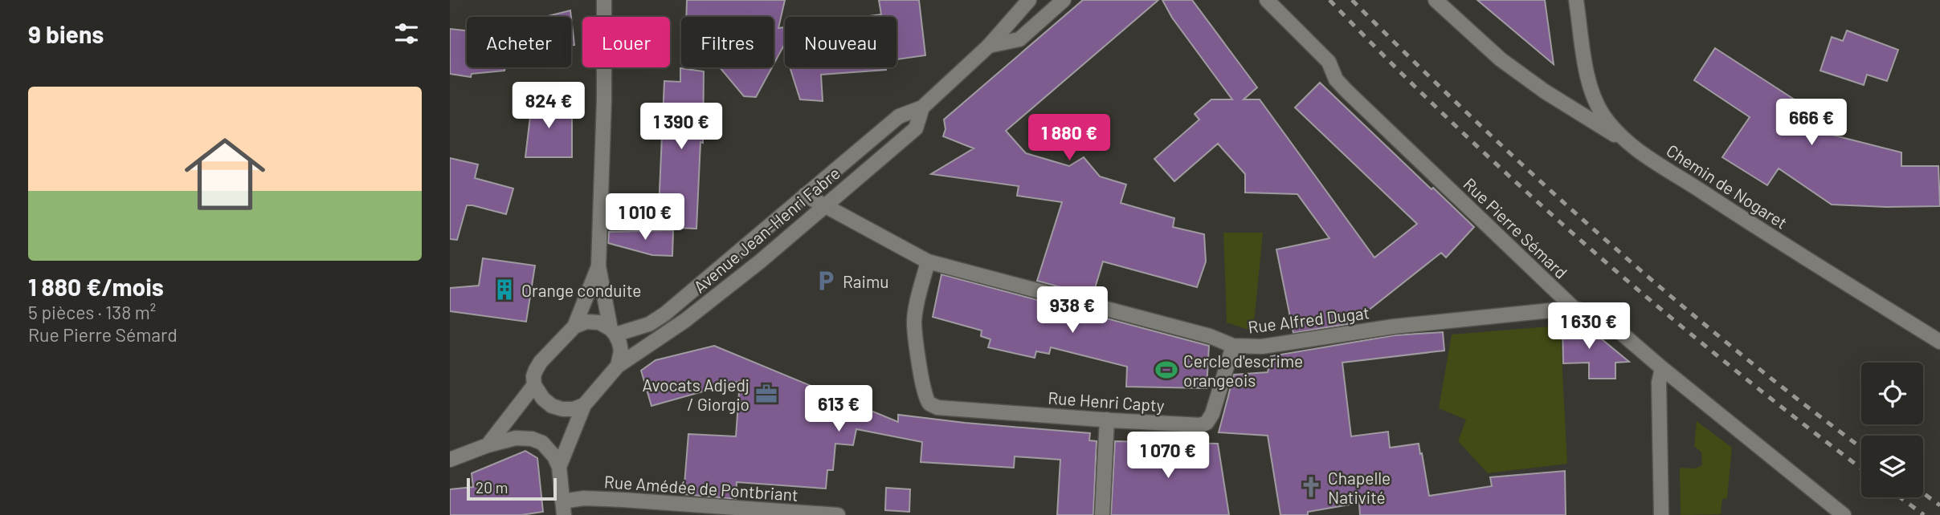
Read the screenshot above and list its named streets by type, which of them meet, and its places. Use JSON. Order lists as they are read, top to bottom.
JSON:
{
  "streets": {
    "street": [
      "Chemin de Nogaret",
      "Rue Pierre Sémard",
      "Avenue Jean-Henri Fabre",
      "Rue Alfred Dugat",
      "Rue Henri Capty",
      "Rue Amédée de Pontbriant"
    ]
  },
  "crossings": [
    ["Rue Pierre Sémard", "Rue Alfred Dugat"],
    ["Avenue Jean-Henri Fabre", "Rue Alfred Dugat"],
    ["Rue Alfred Dugat", "Rue Henri Capty"]
  ],
  "places": {
    "parking": ["Raimu"],
    "building": ["Orange conduite"],
    "sports": ["Cercle d'escrime orangeois"],
    "office": ["Avocats Adjedj / Giorgio"],
    "church": ["Chapelle Nativité"]
  },
  "scale_bar": "20 m",
  "page": {
    "heading": "9 biens",
    "chip": [
      "Acheter",
      "Louer",
      "Filtres",
      "Nouveau"
    ],
    "list": [
      {
        "name": "1 880 €/mois",
        "note": "5 pièces · 138 m² · Rue Pierre Sémard"
      }
    ],
    "price": [
      "824 €",
      "666 €",
      "1 390 €",
      "1 880 €",
      "1 010 €",
      "938 €",
      "1 630 €",
      "613 €",
      "1 070 €"
    ],
    "scale": "20 m"
  }
}
